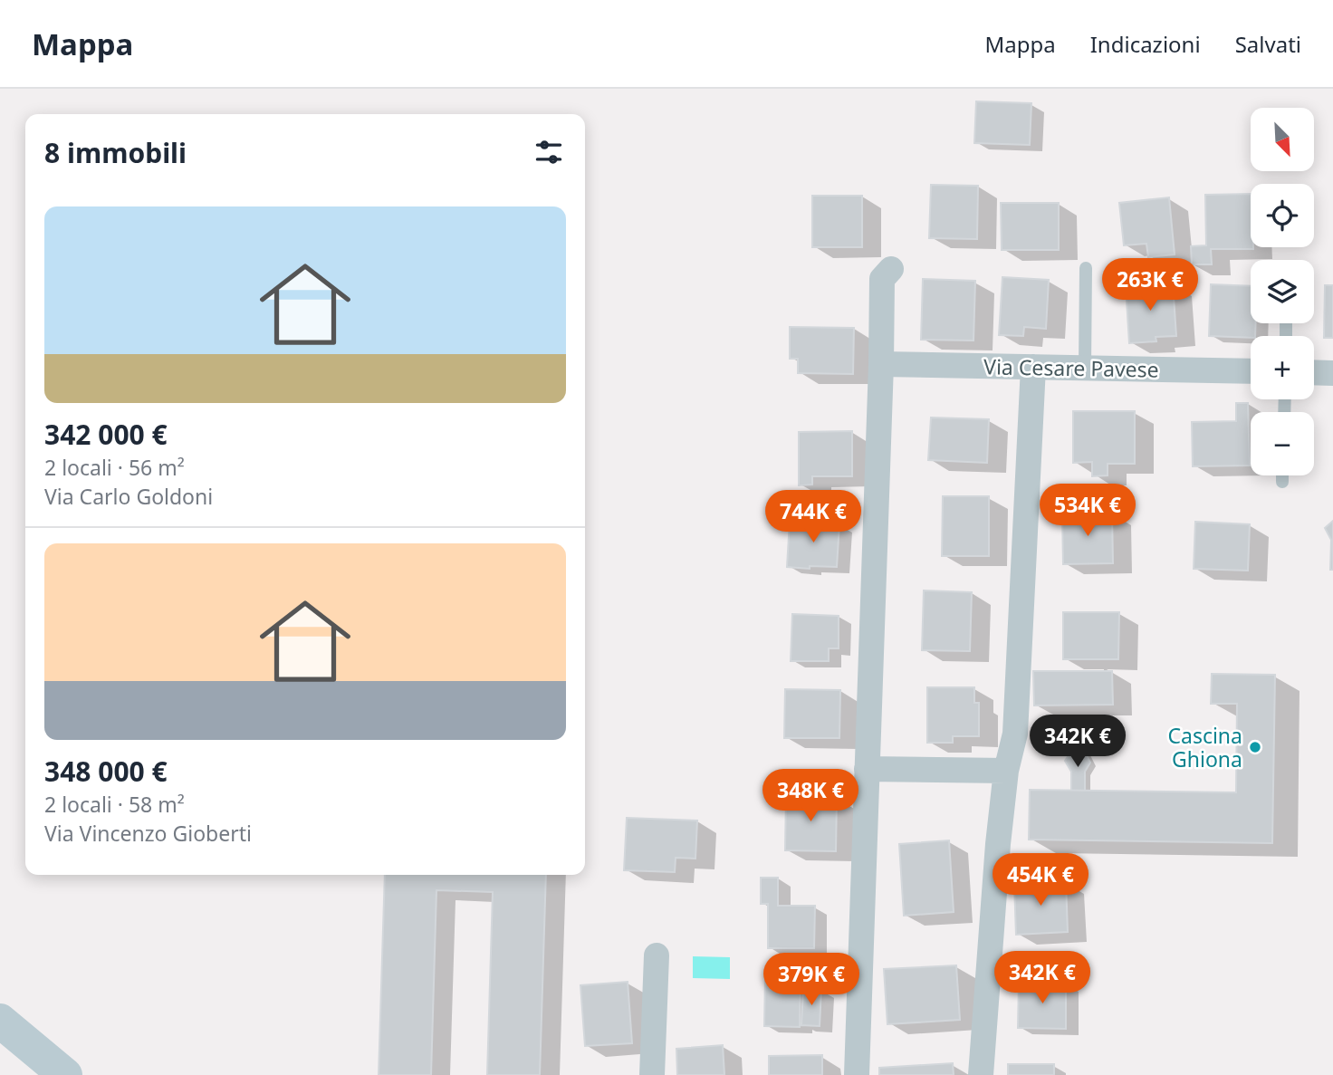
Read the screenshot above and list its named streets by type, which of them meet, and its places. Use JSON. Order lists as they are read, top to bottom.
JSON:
{
  "streets": {
    "street": ["Via Cesare Pavese"]
  },
  "places": ["Cascina Ghiona"],
  "north": "bottom right",
  "page": {
    "header": "Mappa",
    "nav": ["Mappa", "Indicazioni", "Salvati"],
    "map_buttons": ["+", "−"],
    "heading": "8 immobili",
    "list": [
      {
        "name": "342 000 €",
        "note": "2 locali · 56 m² · Via Carlo Goldoni"
      },
      {
        "name": "348 000 €",
        "note": "2 locali · 58 m² · Via Vincenzo Gioberti"
      }
    ],
    "price": [
      "263K €",
      "534K €",
      "744K €",
      "342K €",
      "348K €",
      "454K €",
      "342K €",
      "379K €"
    ]
  }
}
